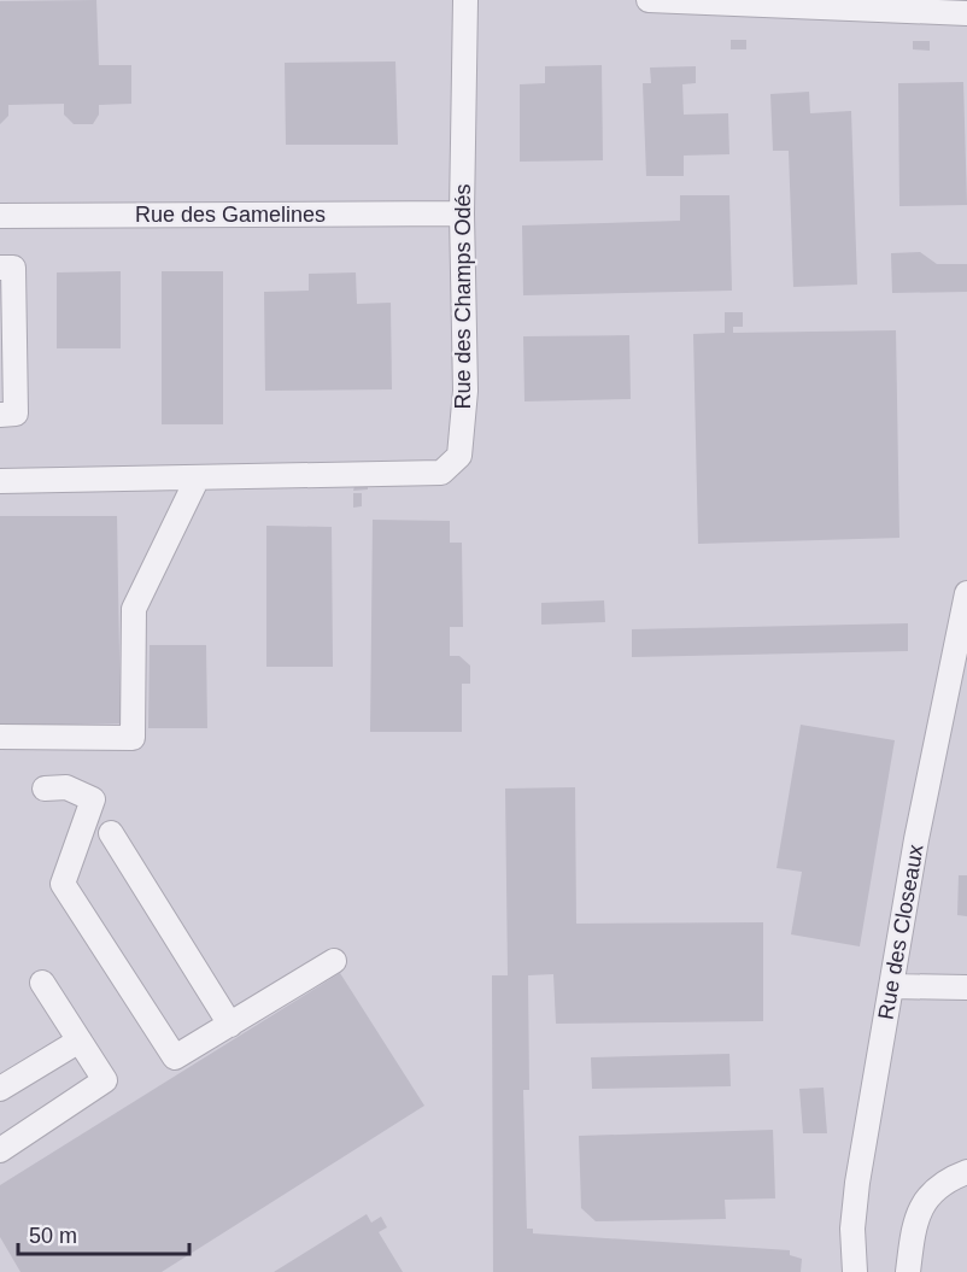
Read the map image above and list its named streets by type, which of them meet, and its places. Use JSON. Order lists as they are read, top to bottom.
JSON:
{
  "streets": {
    "street": ["Rue des Gamelines", "Rue des Champs Odés", "Rue des Closeaux"]
  },
  "crossings": [
    ["Rue des Gamelines", "Rue des Champs Odés"]
  ],
  "scale_bar": "50 m"
}
